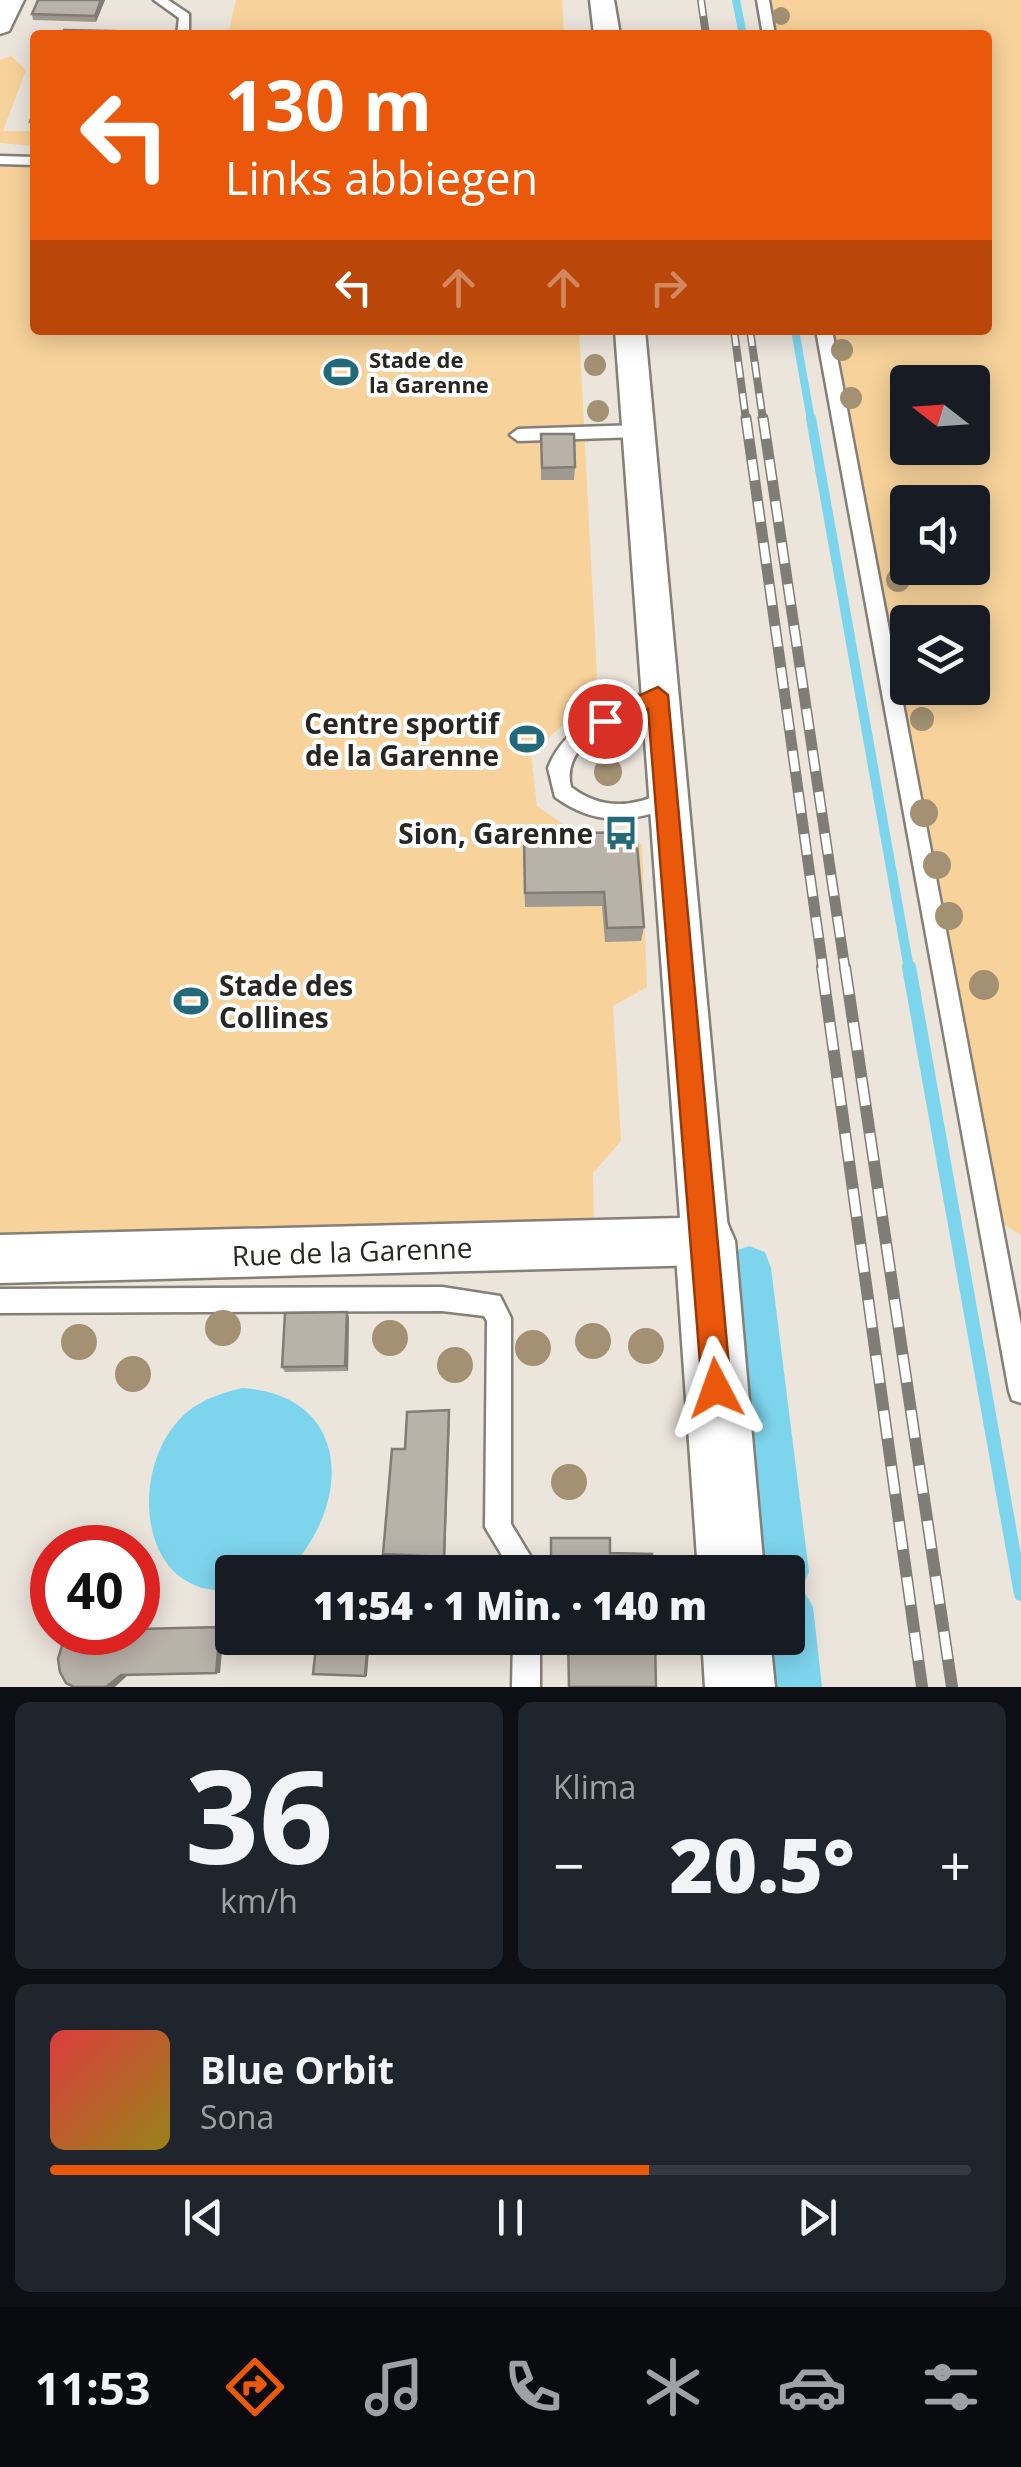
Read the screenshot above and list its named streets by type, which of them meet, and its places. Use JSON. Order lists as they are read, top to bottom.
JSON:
{
  "streets": {
    "street": ["Rue de la Garenne"]
  },
  "places": {
    "sports": ["Stade de la Garenne", "Centre sportif de la Garenne", "Stade des Collines"],
    "bus stop": ["Sion, Garenne"]
  },
  "north": "left",
  "page": {
    "turn": ["130 m", "Links abbiegen"],
    "limit": "40",
    "trip": "11:54 · 1 Min. · 140 m",
    "tile": [
      ["36", "km/h"],
      "Klima"
    ],
    "heat": ["−", "20.5°", "+"],
    "song": ["Blue Orbit", "Sona"],
    "tabs": "11:53"
  }
}
